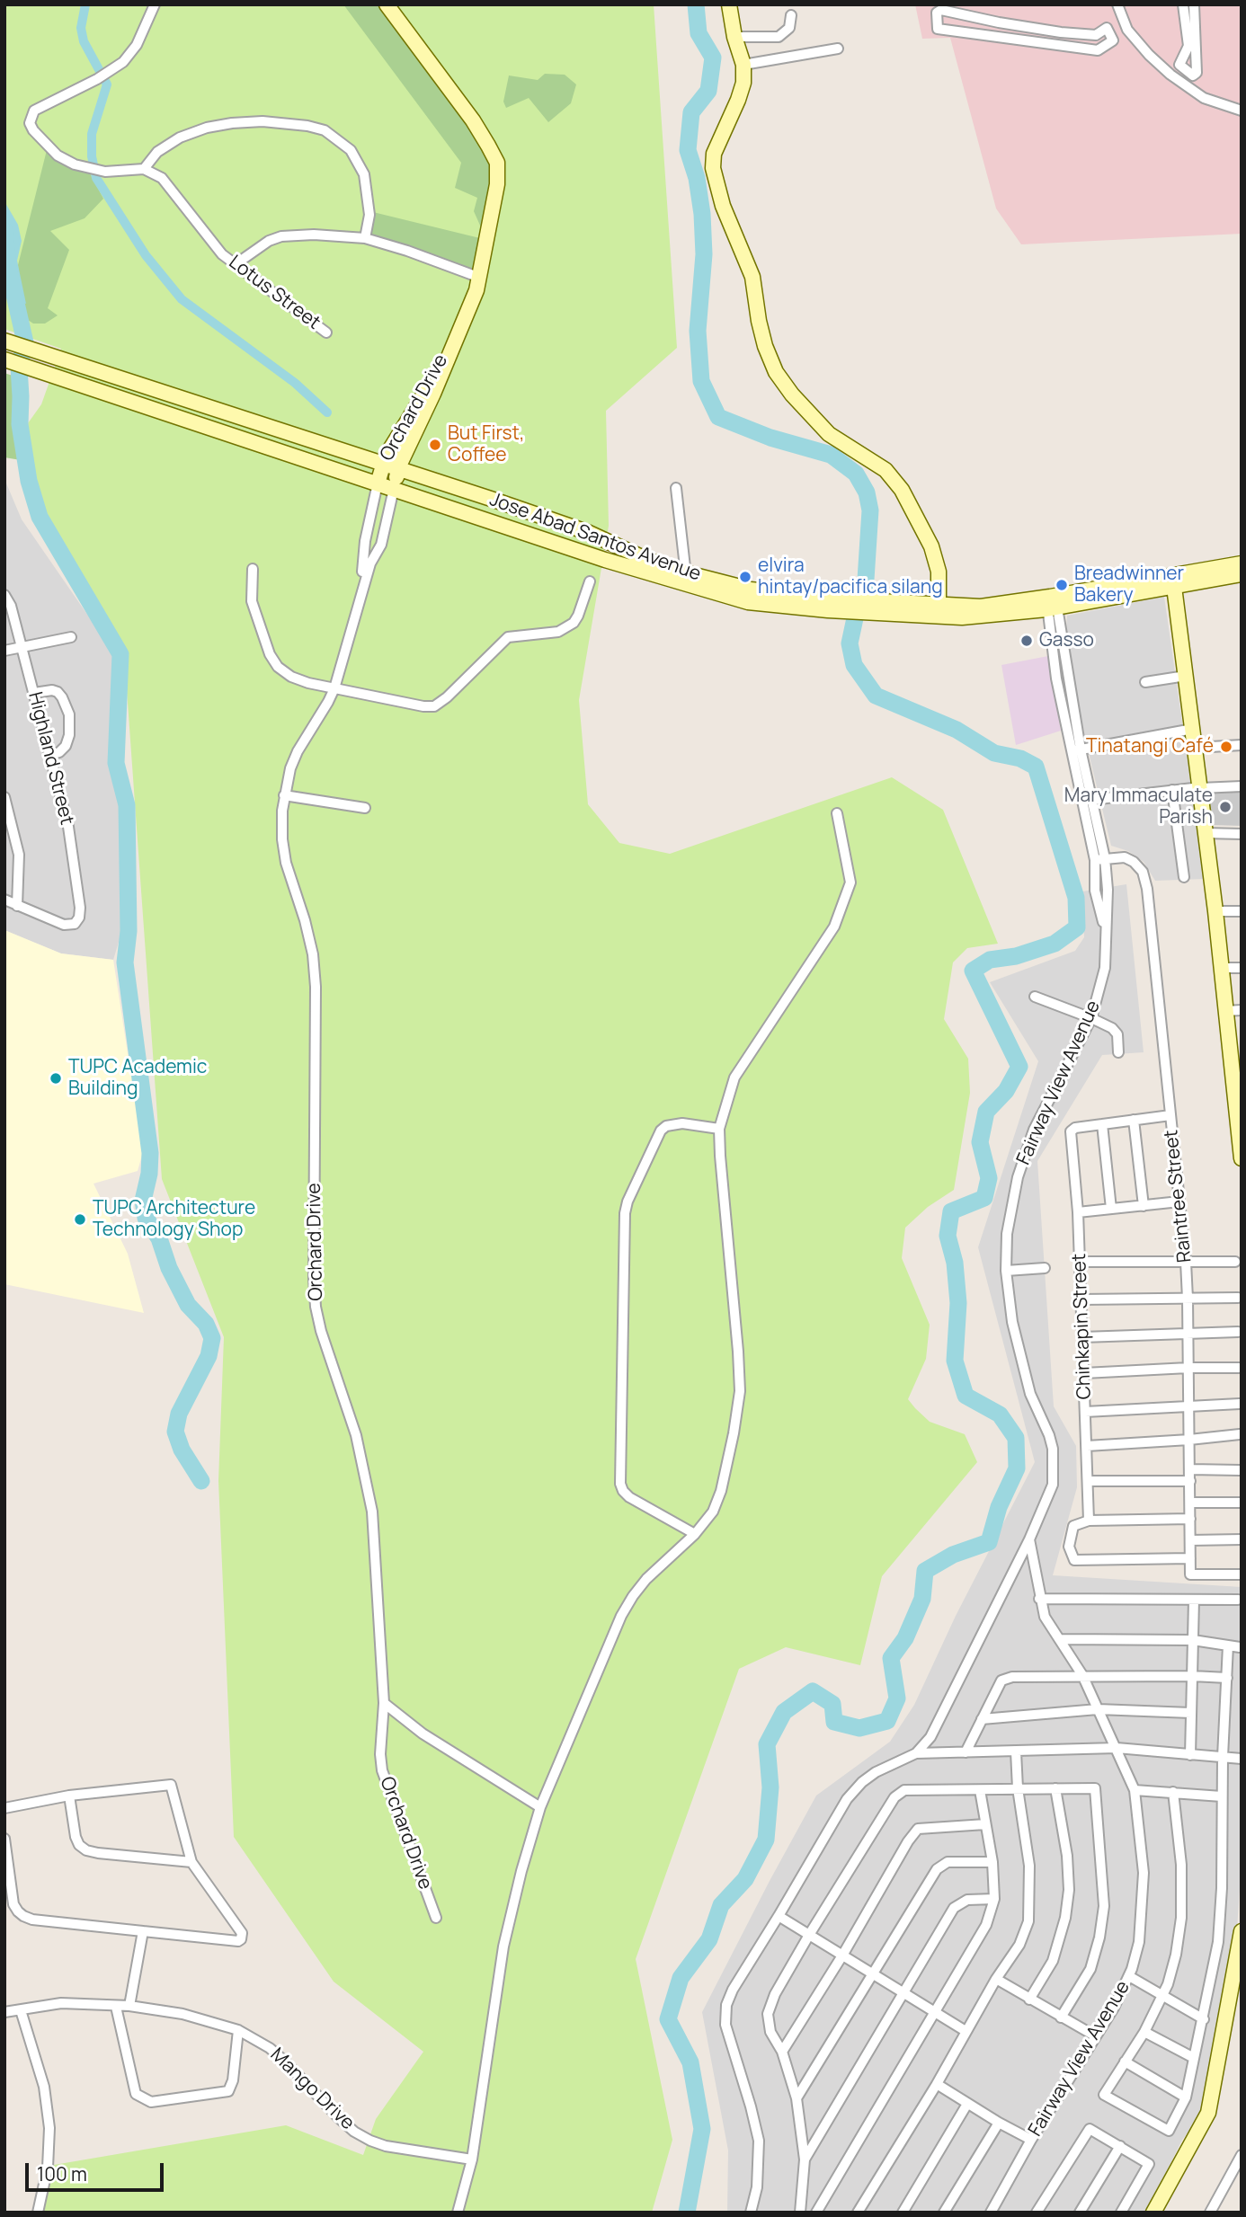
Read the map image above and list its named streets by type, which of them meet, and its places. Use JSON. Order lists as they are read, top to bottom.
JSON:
{
  "streets": {
    "main road": ["Orchard Drive", "Jose Abad Santos Avenue"],
    "street": [
      "Lotus Street",
      "Highland Street",
      "Fairway View Avenue",
      "Raintree Street",
      "Chinkapin Street",
      "Mango Drive"
    ]
  },
  "crossings": [
    ["Orchard Drive", "Jose Abad Santos Avenue"],
    ["Jose Abad Santos Avenue", "Fairway View Avenue"],
    ["Fairway View Avenue", "Raintree Street"]
  ],
  "places": [
    "But First, Coffee",
    "elvira hintay/pacifica silang",
    "Breadwinner Bakery",
    "Gasso",
    "Tinatangi Café",
    "Mary Immaculate Parish",
    "TUPC Academic Building",
    "TUPC Architecture Technology Shop"
  ],
  "scale_bar": "100 m"
}
